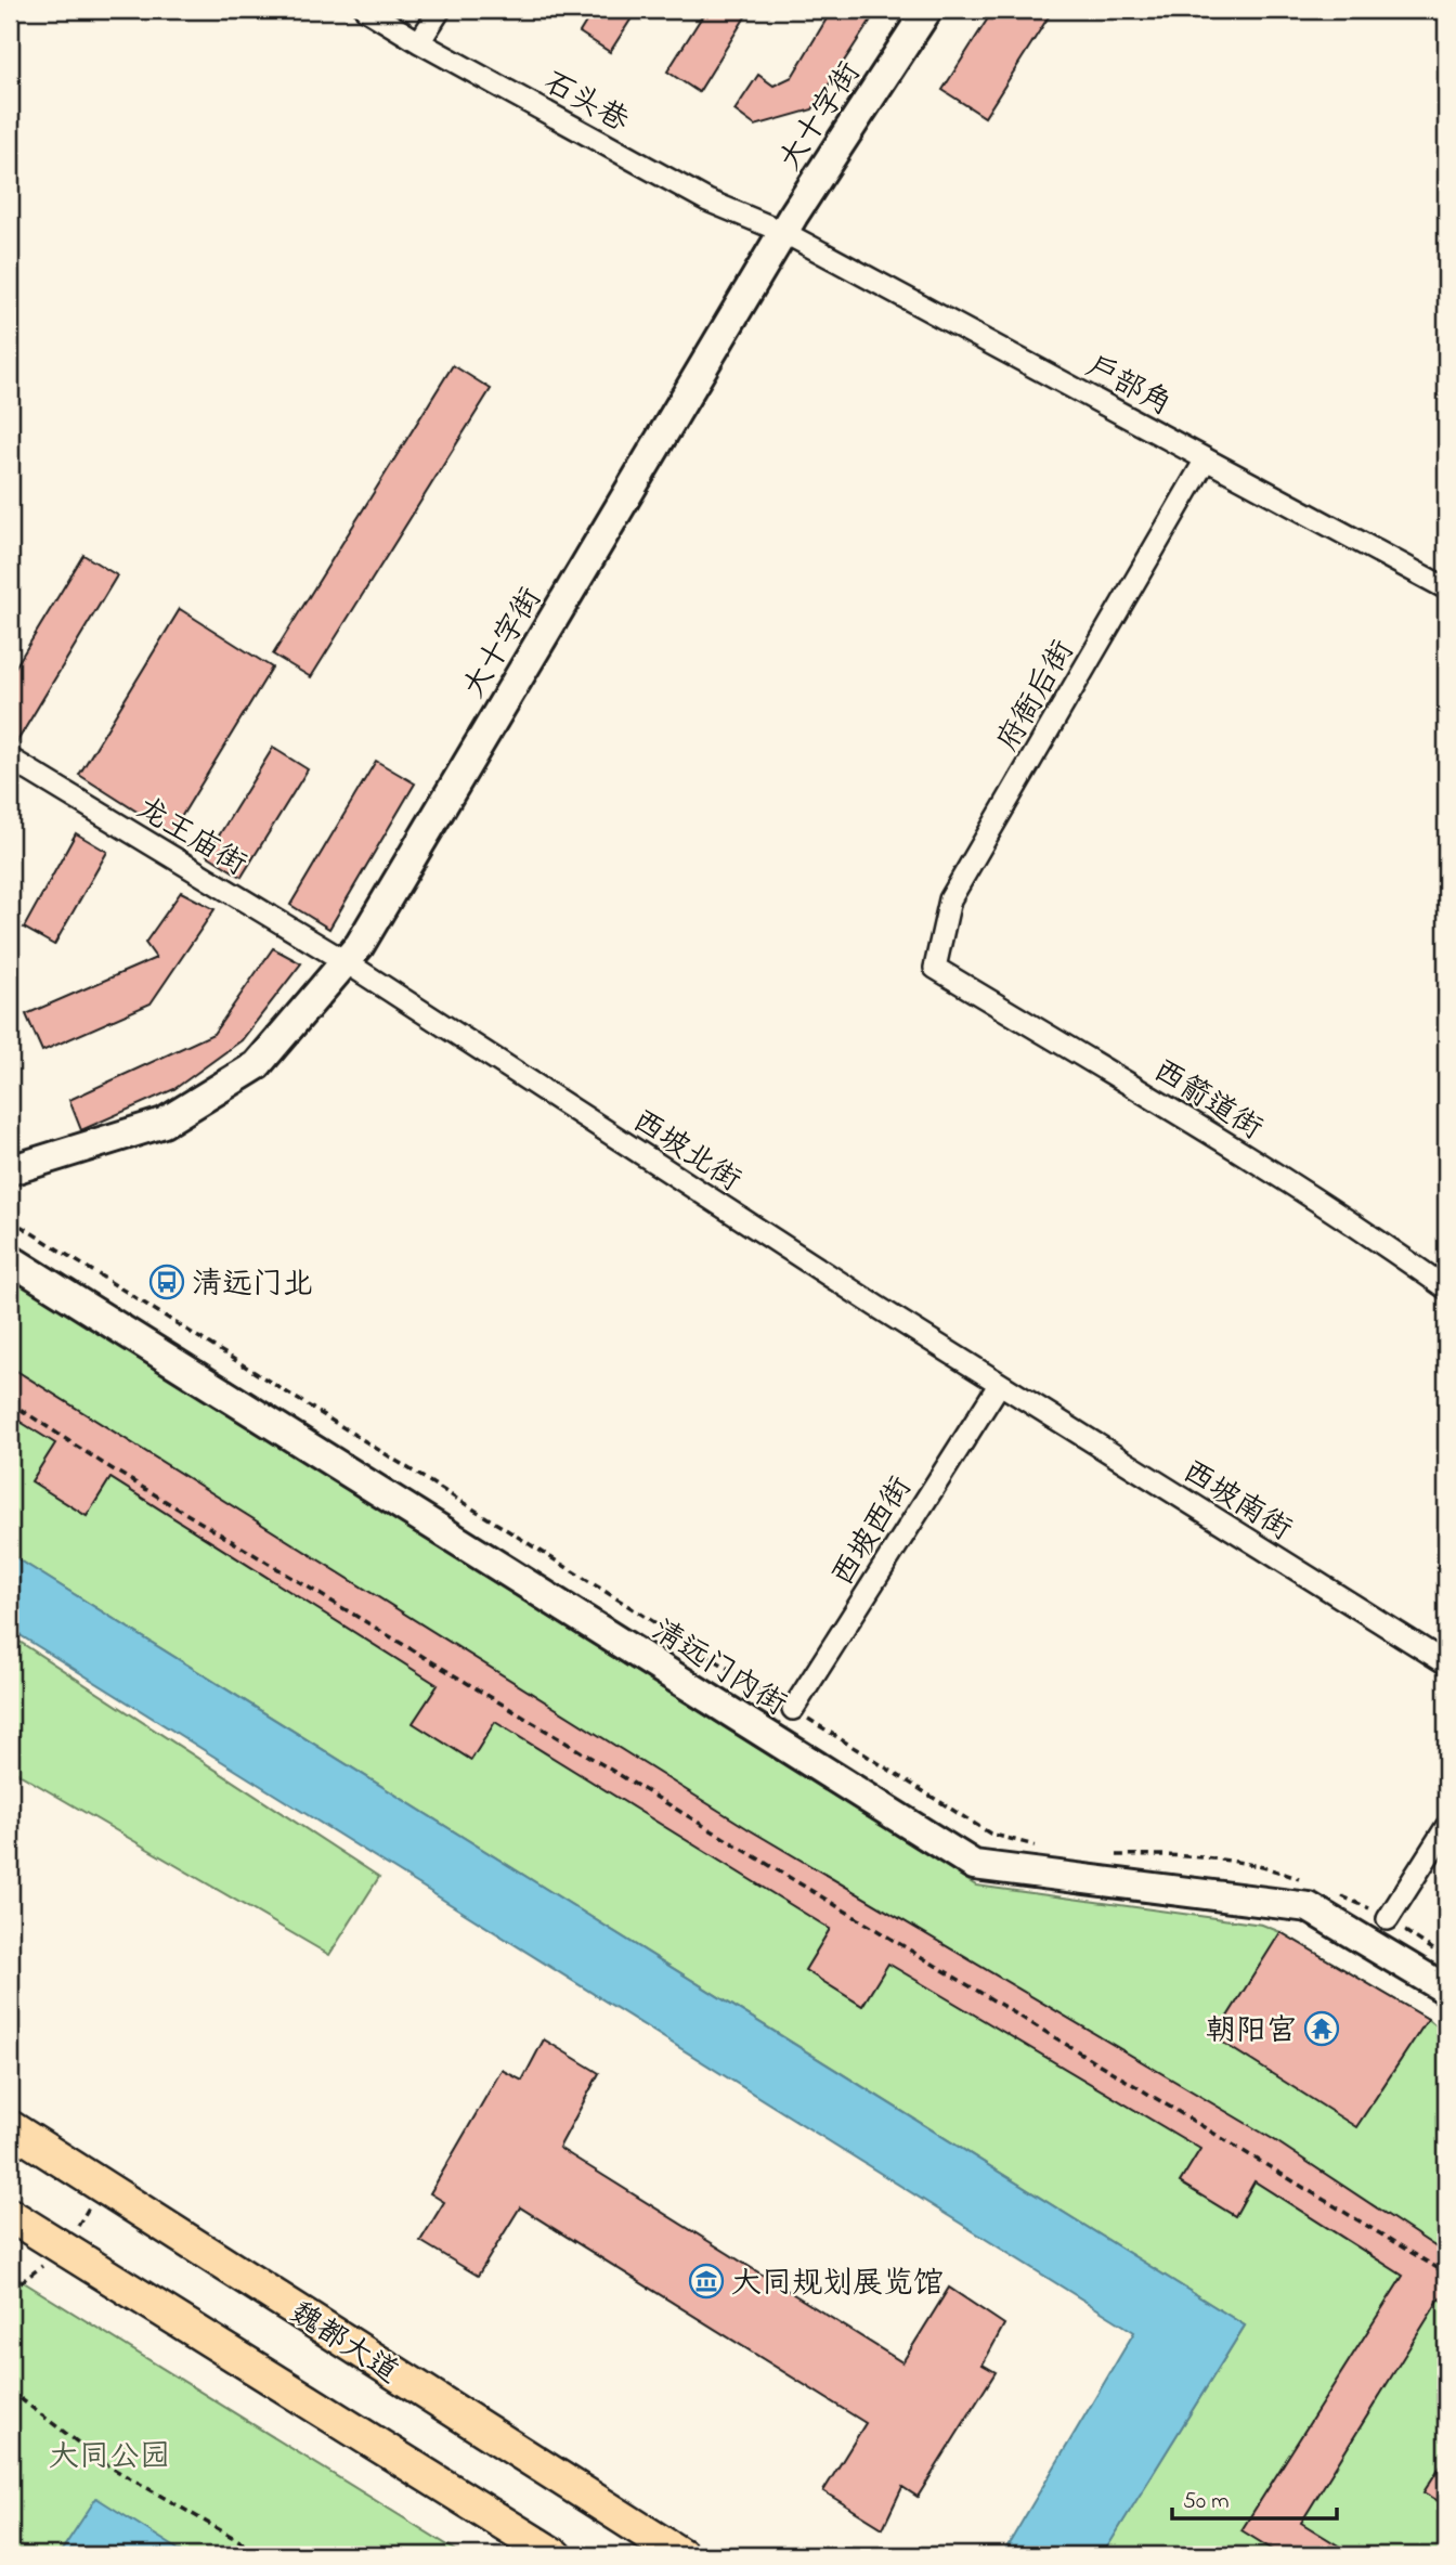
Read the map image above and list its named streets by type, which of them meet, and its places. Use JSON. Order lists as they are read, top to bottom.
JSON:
{
  "streets": {
    "main road": ["大十字街", "清远门内街", "魏都大道"],
    "street": [
      "石头巷",
      "户部角",
      "府衙后街",
      "龙王庙街",
      "西箭道街",
      "西坡北街",
      "西坡南街",
      "西坡西街"
    ]
  },
  "crossings": [
    ["石头巷", "大十字街"],
    ["石头巷", "户部角"],
    ["大十字街", "户部角"],
    ["大十字街", "龙王庙街"],
    ["大十字街", "西坡北街"],
    ["户部角", "府衙后街"],
    ["府衙后街", "西箭道街"],
    ["龙王庙街", "西坡北街"],
    ["西坡北街", "西坡南街"],
    ["西坡北街", "西坡西街"],
    ["西坡南街", "西坡西街"]
  ],
  "parks": ["大同公园"],
  "places": {
    "bus stop": ["清远门北"],
    "temple": ["朝阳宫"],
    "museum": ["大同规划展览馆"]
  },
  "scale_bar": "50 m"
}
